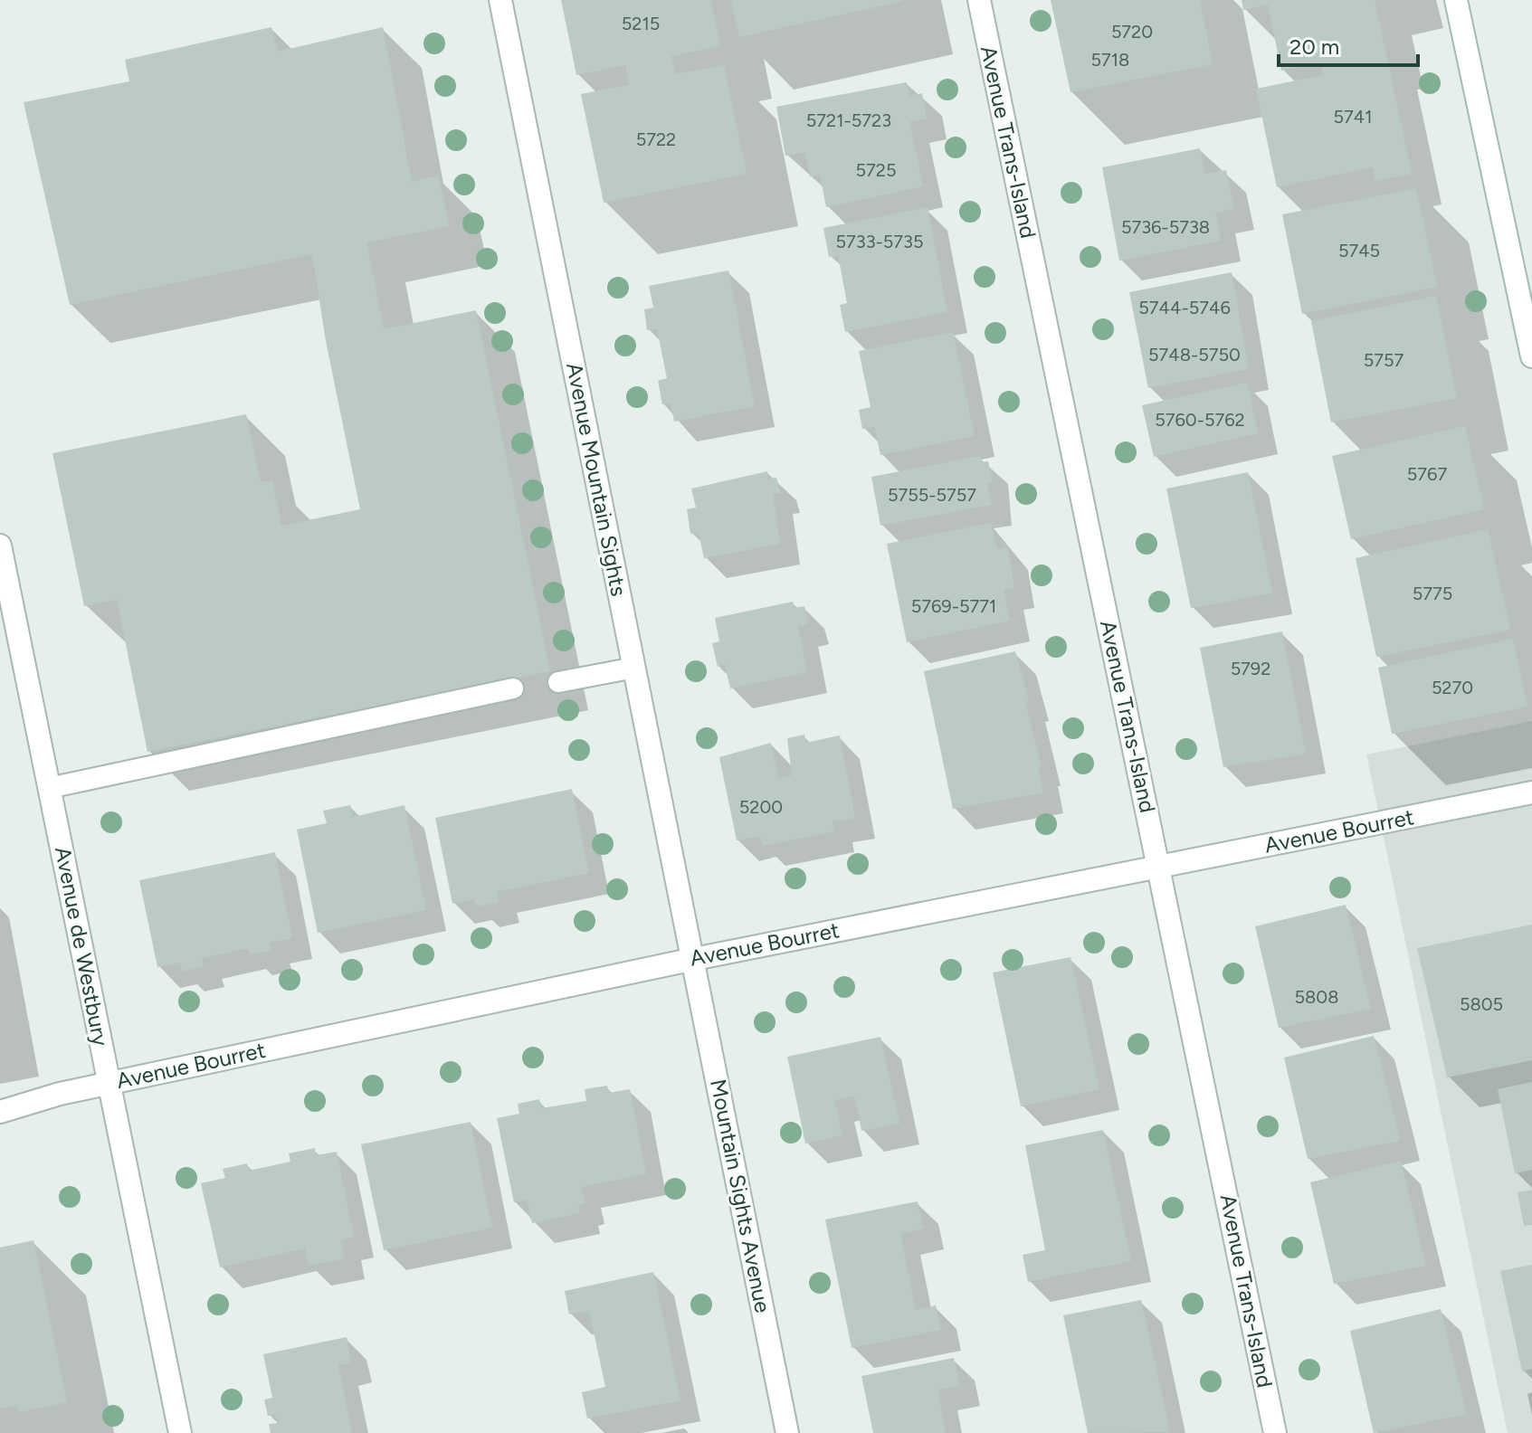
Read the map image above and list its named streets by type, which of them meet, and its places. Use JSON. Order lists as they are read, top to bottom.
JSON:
{
  "streets": {
    "street": [
      "Avenue Trans-Island",
      "Avenue Mountain Sights",
      "Avenue Bourret",
      "Avenue de Westbury",
      "Mountain Sights Avenue"
    ]
  },
  "crossings": [
    ["Avenue Trans-Island", "Avenue Bourret"],
    ["Avenue Mountain Sights", "Avenue Bourret"],
    ["Avenue Mountain Sights", "Mountain Sights Avenue"],
    ["Avenue Bourret", "Avenue de Westbury"],
    ["Avenue Bourret", "Mountain Sights Avenue"]
  ],
  "house_numbers": [
    "5215",
    "5720",
    "5718",
    "5741",
    "5721-5723",
    "5722",
    "5725",
    "5736-5738",
    "5733-5735",
    "5745",
    "5744-5746",
    "5748-5750",
    "5757",
    "5760-5762",
    "5767",
    "5755-5757",
    "5775",
    "5769-5771",
    "5792",
    "5270",
    "5200",
    "5808",
    "5805"
  ],
  "scale_bar": "20 m"
}
